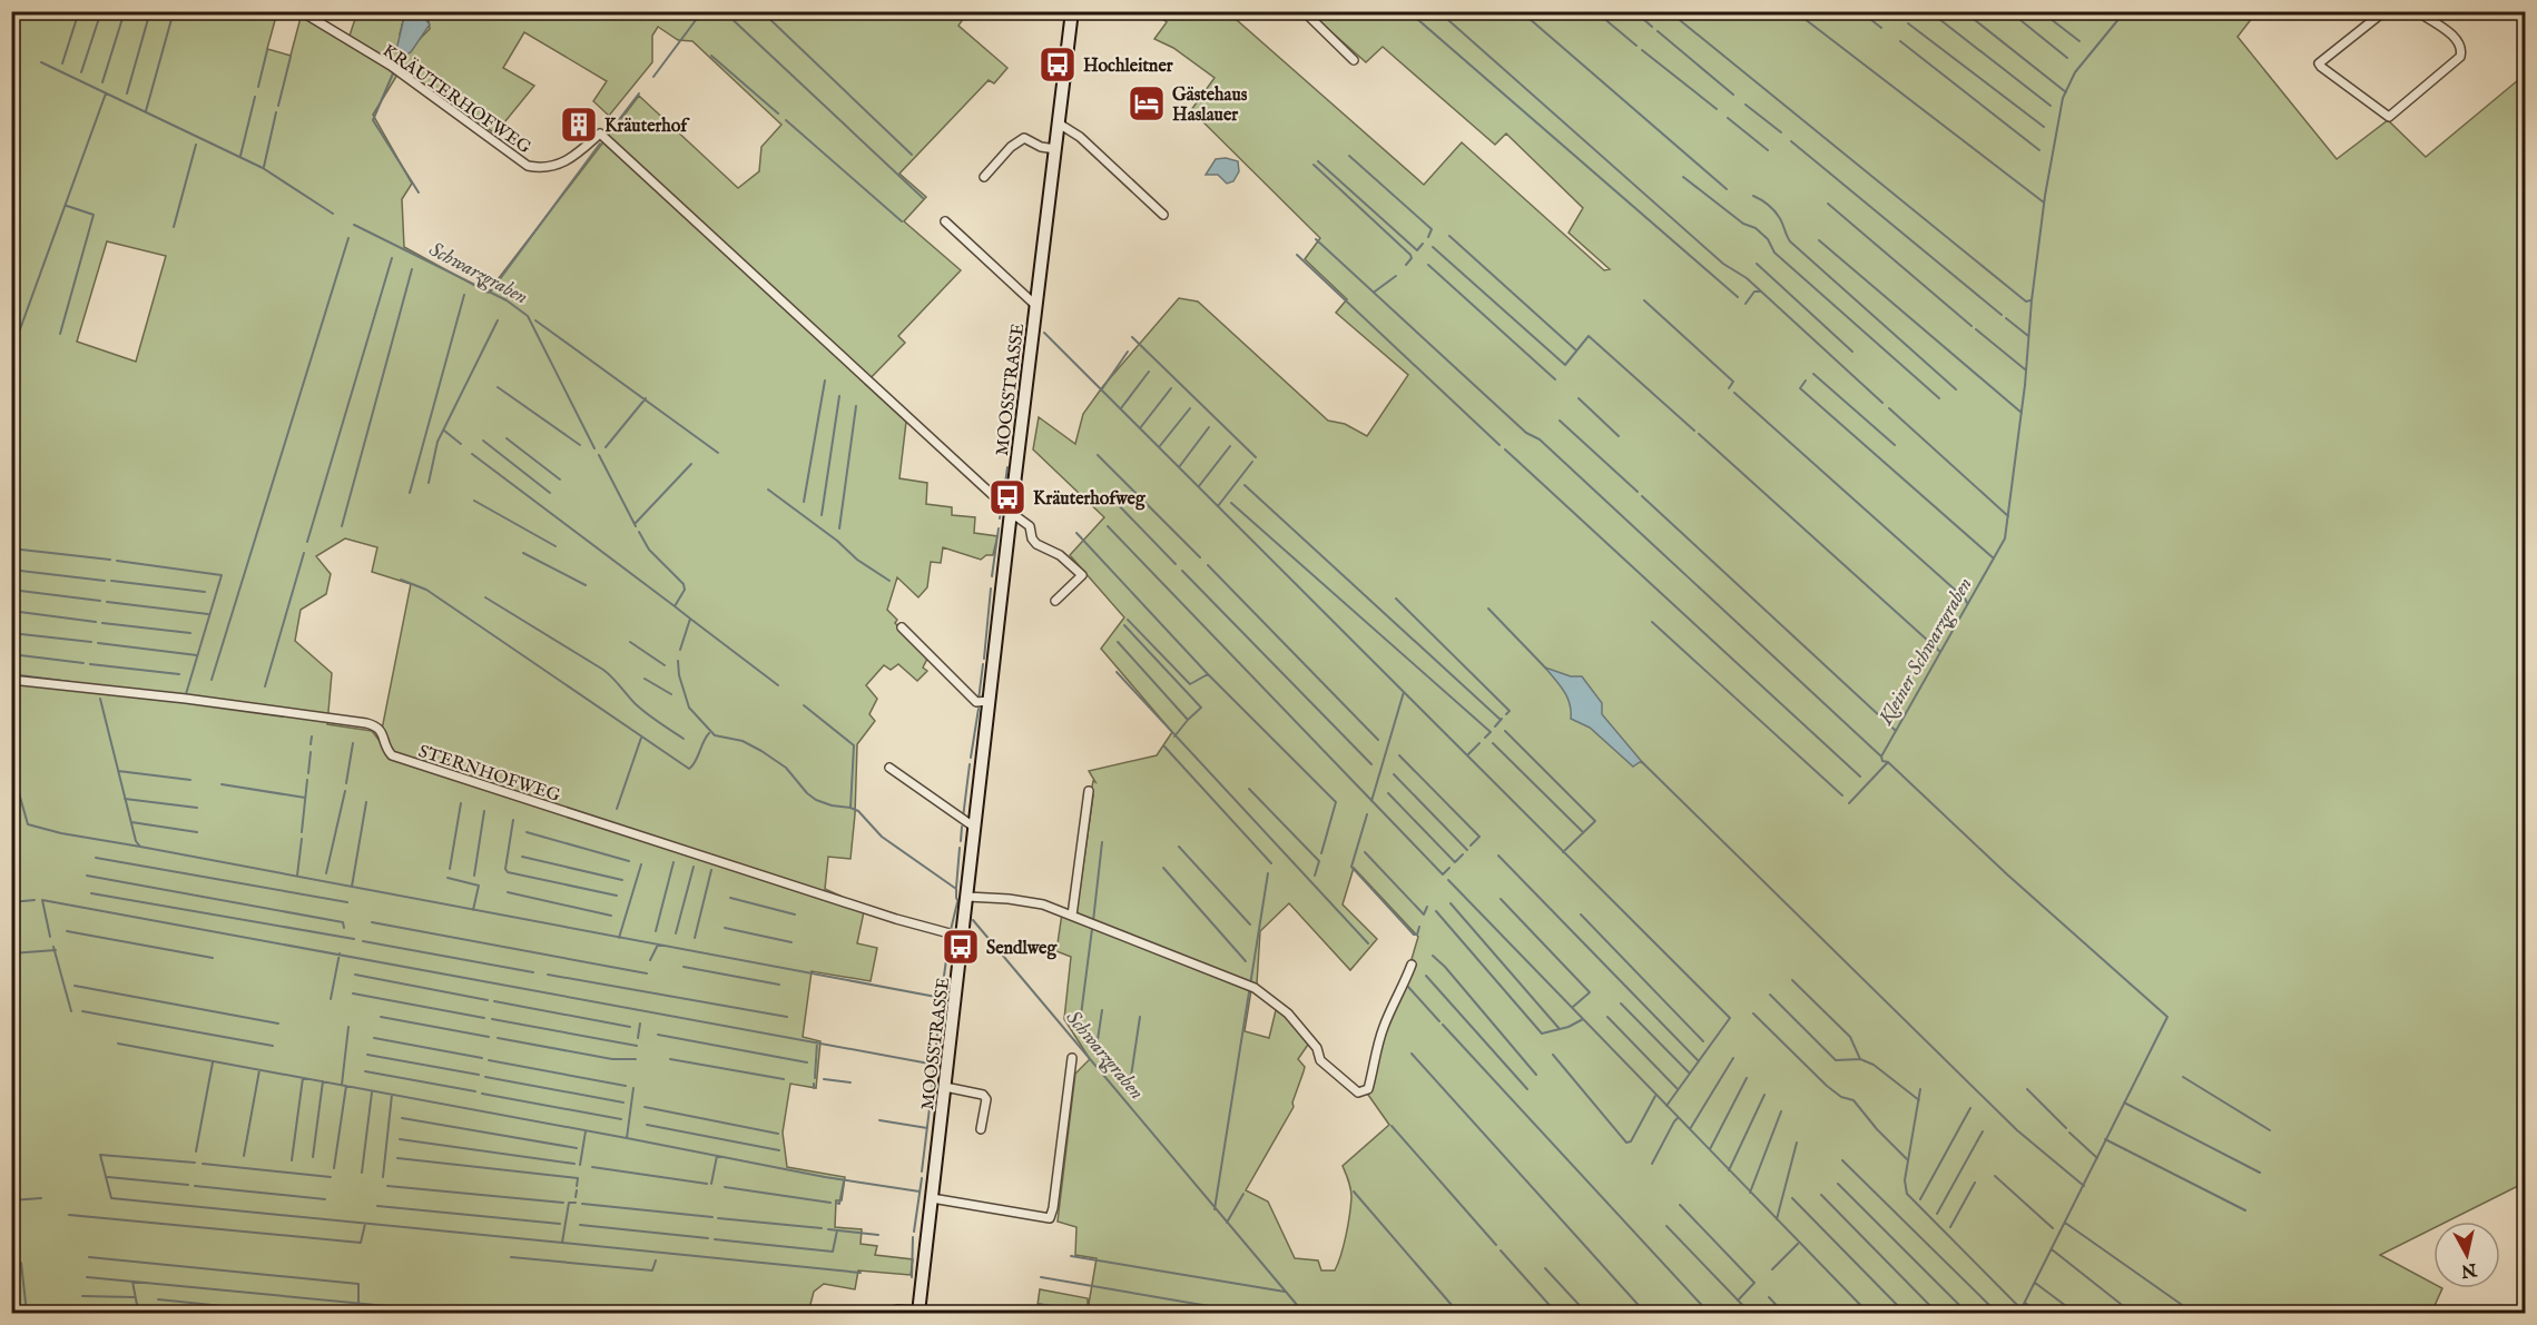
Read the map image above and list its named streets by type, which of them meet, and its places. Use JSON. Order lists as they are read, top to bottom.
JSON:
{
  "streets": {
    "street": ["KRÄUTERHOFWEG", "MOOSSTRASSE", "STERNHOFWEG"]
  },
  "crossings": [
    ["KRÄUTERHOFWEG", "MOOSSTRASSE"],
    ["MOOSSTRASSE", "STERNHOFWEG"]
  ],
  "water": ["Schwarzgraben", "Kleiner Schwarzgraben"],
  "places": {
    "bus stop": ["Hochleitner", "Kräuterhofweg", "Sendlweg"],
    "hotel": ["Gästehaus Haslauer"],
    "building": ["Kräuterhof"]
  },
  "north": "bottom"
}
